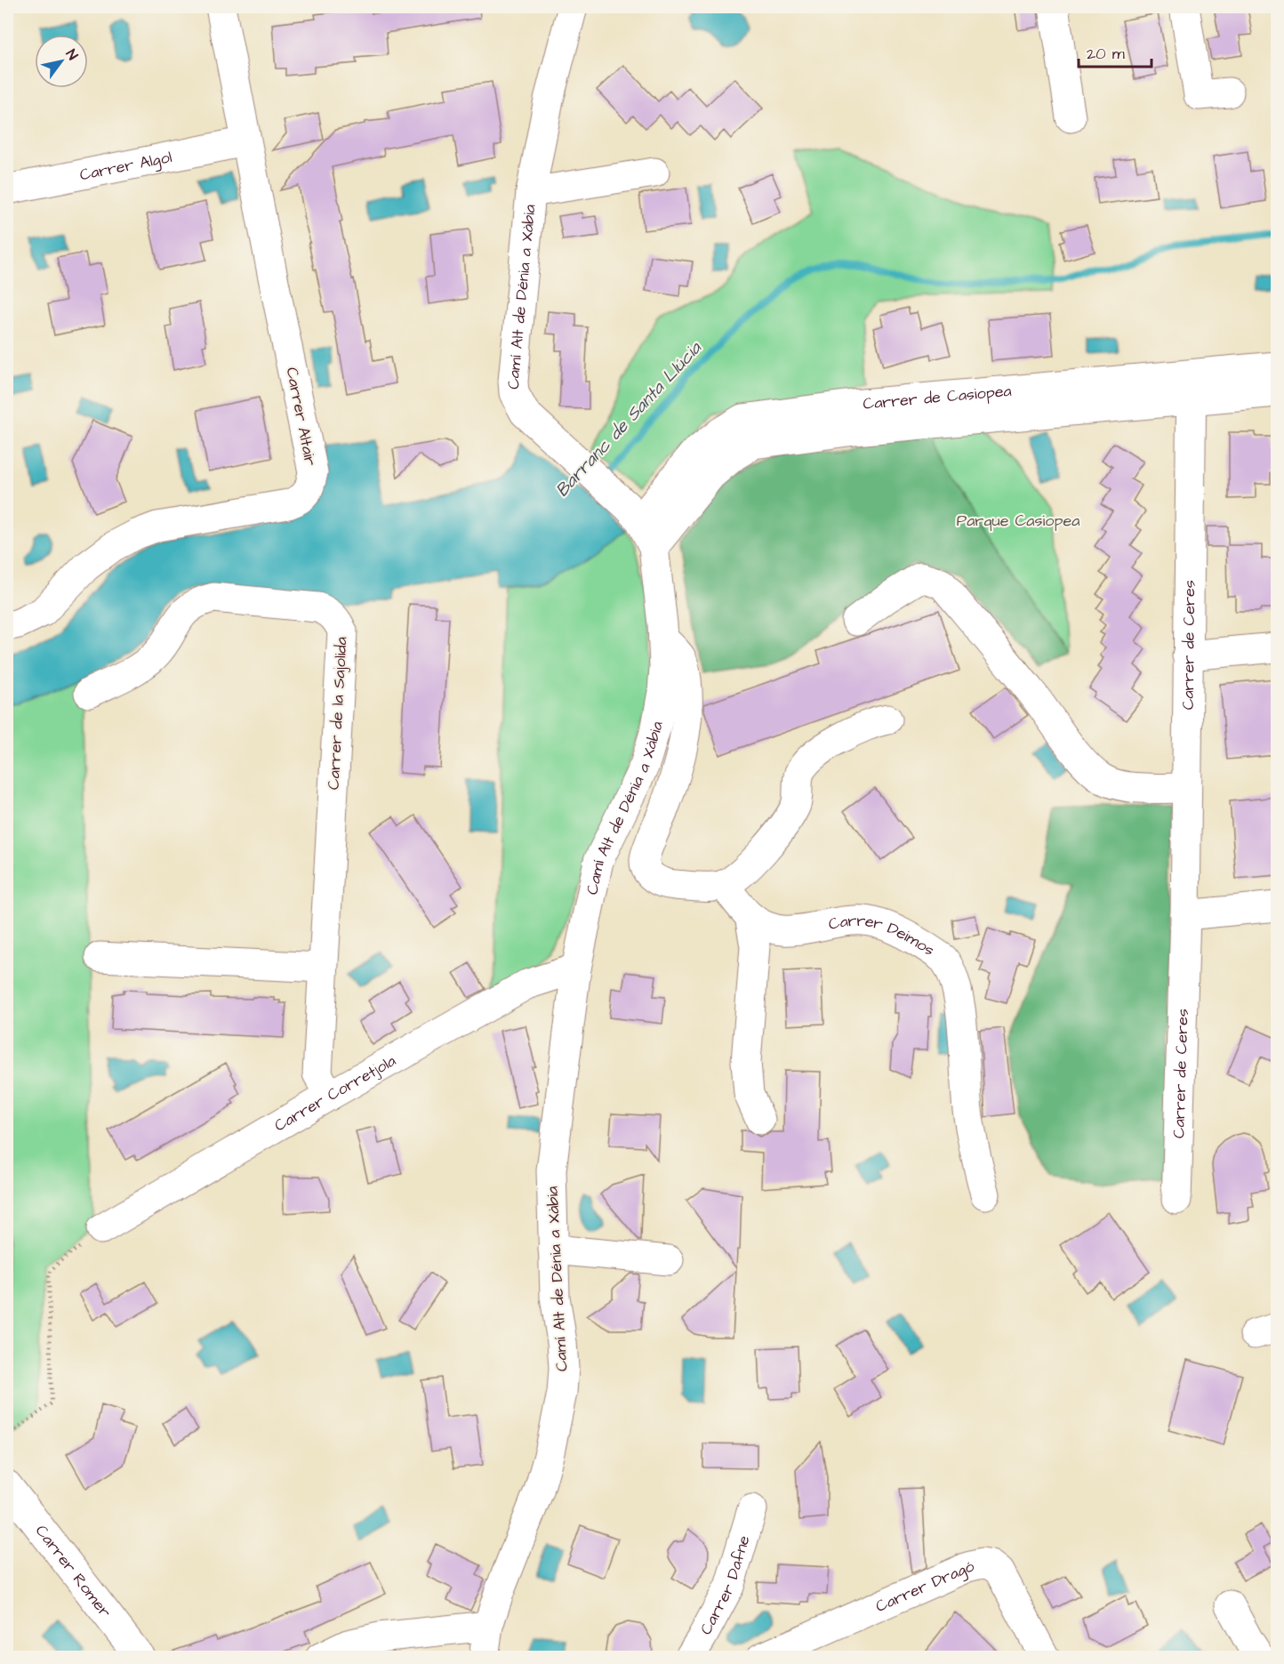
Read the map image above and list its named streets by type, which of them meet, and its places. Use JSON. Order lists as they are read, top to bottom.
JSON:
{
  "streets": {
    "street": [
      "Carrer Algol",
      "Camí Alt de Dénia a Xàbia",
      "Carrer de Casiopea",
      "Carrer Altair",
      "Carrer de Ceres",
      "Carrer de la Sajolida",
      "Carrer Deimos",
      "Carrer Corretjola",
      "Carrer Romer",
      "Carrer Dafne",
      "Carrer Dragó"
    ]
  },
  "crossings": [
    ["Carrer Algol", "Carrer Altair"],
    ["Camí Alt de Dénia a Xàbia", "Carrer de Casiopea"],
    ["Camí Alt de Dénia a Xàbia", "Carrer Corretjola"],
    ["Carrer de Casiopea", "Carrer de Ceres"],
    ["Carrer de la Sajolida", "Carrer Corretjola"]
  ],
  "water": ["Barranc de Santa Llúcia"],
  "parks": ["Parque Casiopea"],
  "scale_bar": "20 m",
  "north": "top right"
}
